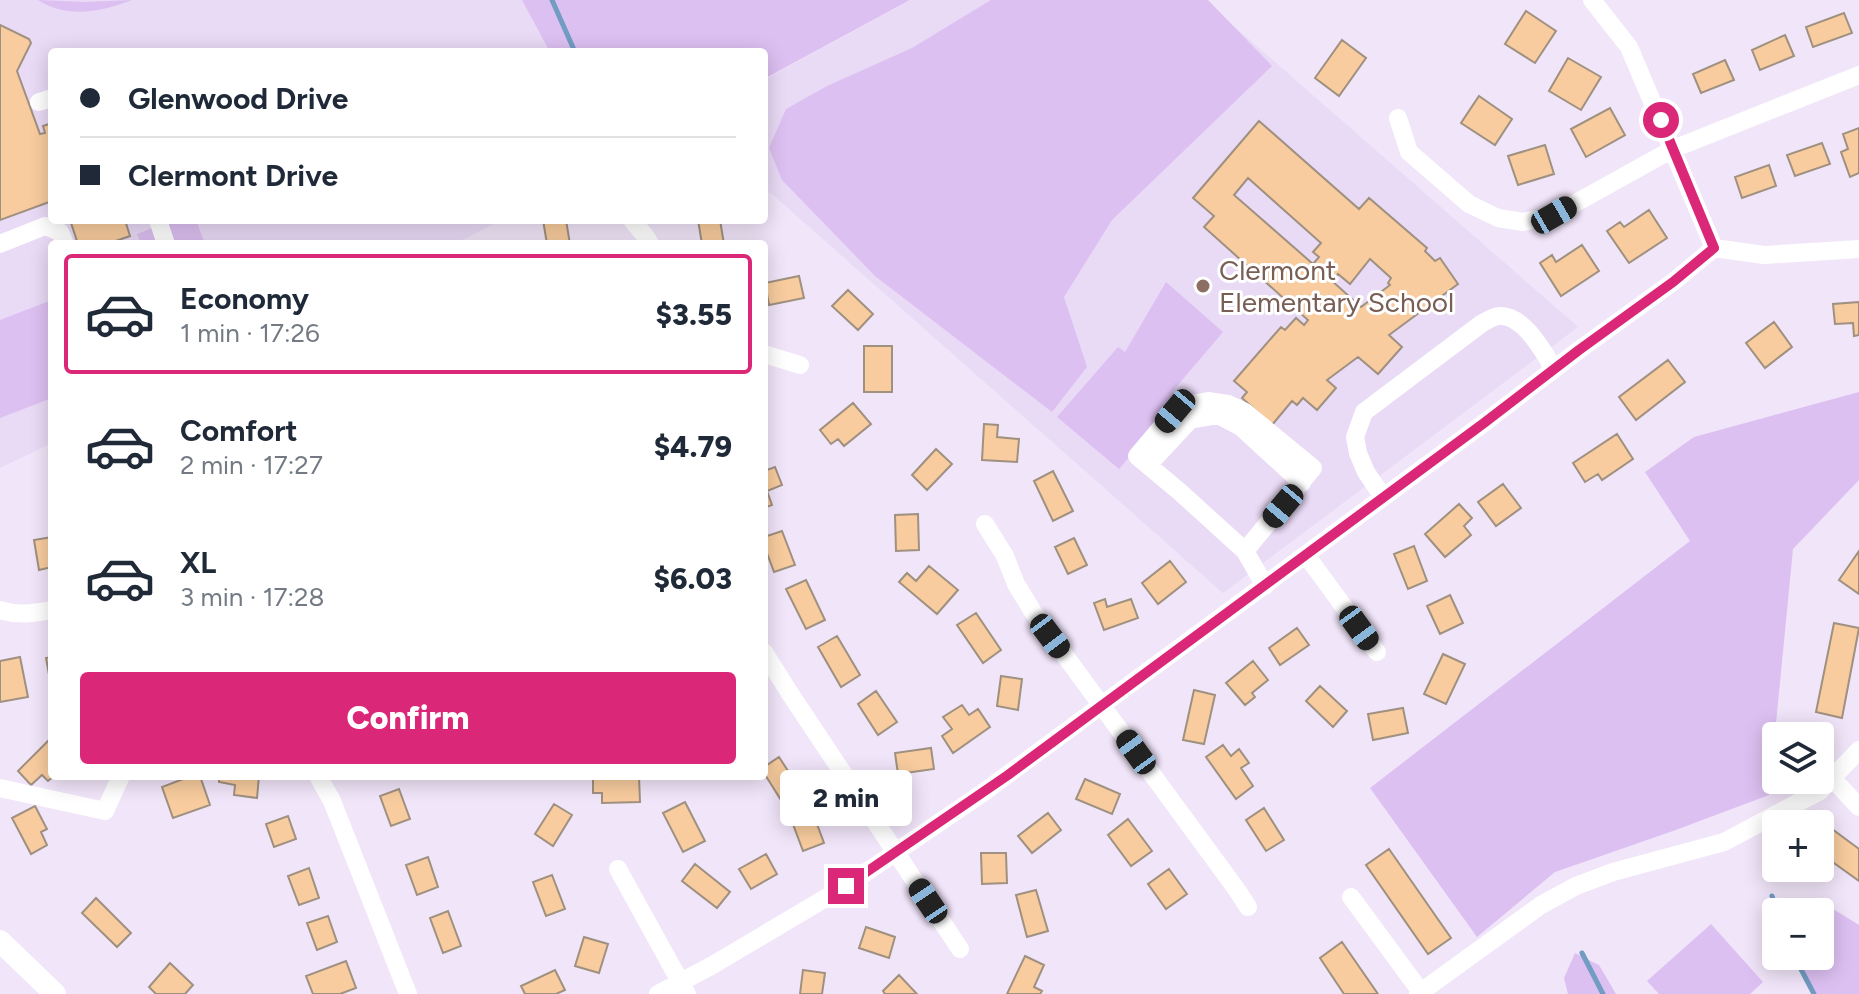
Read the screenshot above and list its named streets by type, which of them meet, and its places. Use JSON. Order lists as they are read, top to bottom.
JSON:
{
  "places": ["Clermont Elementary School"],
  "page": {
    "banner": ["Glenwood Drive", "Clermont Drive"],
    "list": [
      {
        "name": "Economy",
        "note": "1 min · 17:26",
        "value": "$3.55"
      },
      {
        "name": "Comfort",
        "note": "2 min · 17:27",
        "value": "$4.79"
      },
      {
        "name": "XL",
        "note": "3 min · 17:28",
        "value": "$6.03"
      }
    ],
    "buttons": "Confirm",
    "map_buttons": ["+", "−"],
    "bubble": "2 min"
  }
}
